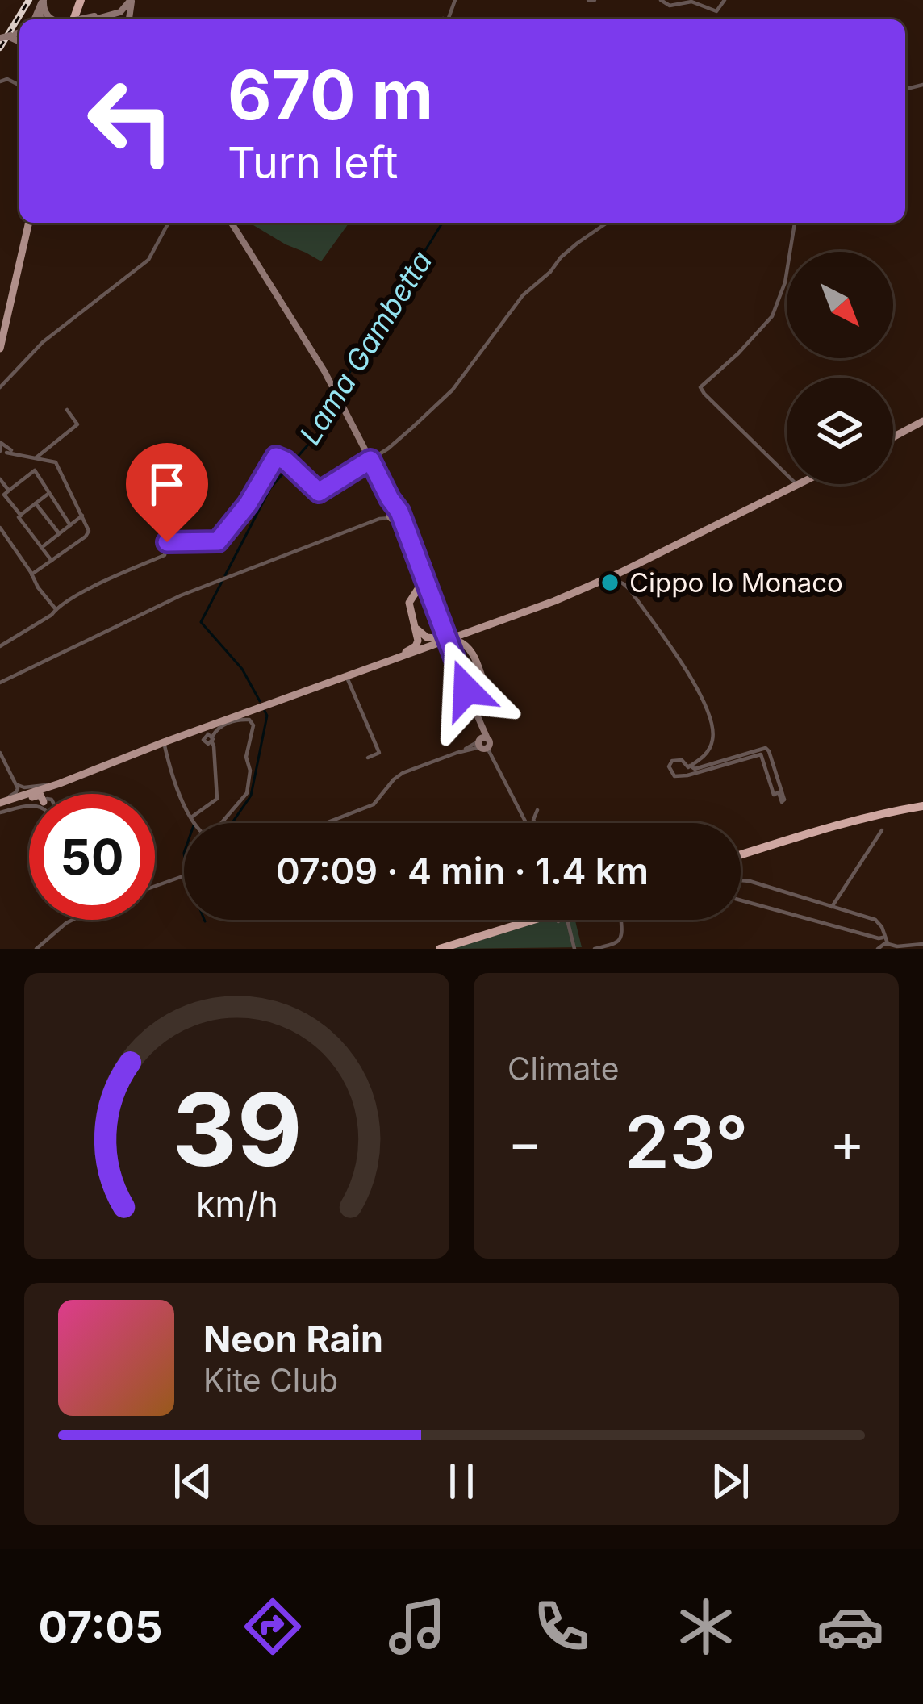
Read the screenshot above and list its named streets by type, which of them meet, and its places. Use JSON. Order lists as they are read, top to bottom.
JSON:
{
  "water": ["Lama Gambetta"],
  "places": ["Cippo lo Monaco"],
  "north": "bottom right",
  "page": {
    "turn": ["670 m", "Turn left"],
    "limit": "50",
    "trip": "07:09 · 4 min · 1.4 km",
    "tile": "Climate",
    "heat": ["−", "23°", "+"],
    "song": ["Neon Rain", "Kite Club"],
    "tabs": "07:05",
    "gauge": ["39", "km/h"]
  }
}
